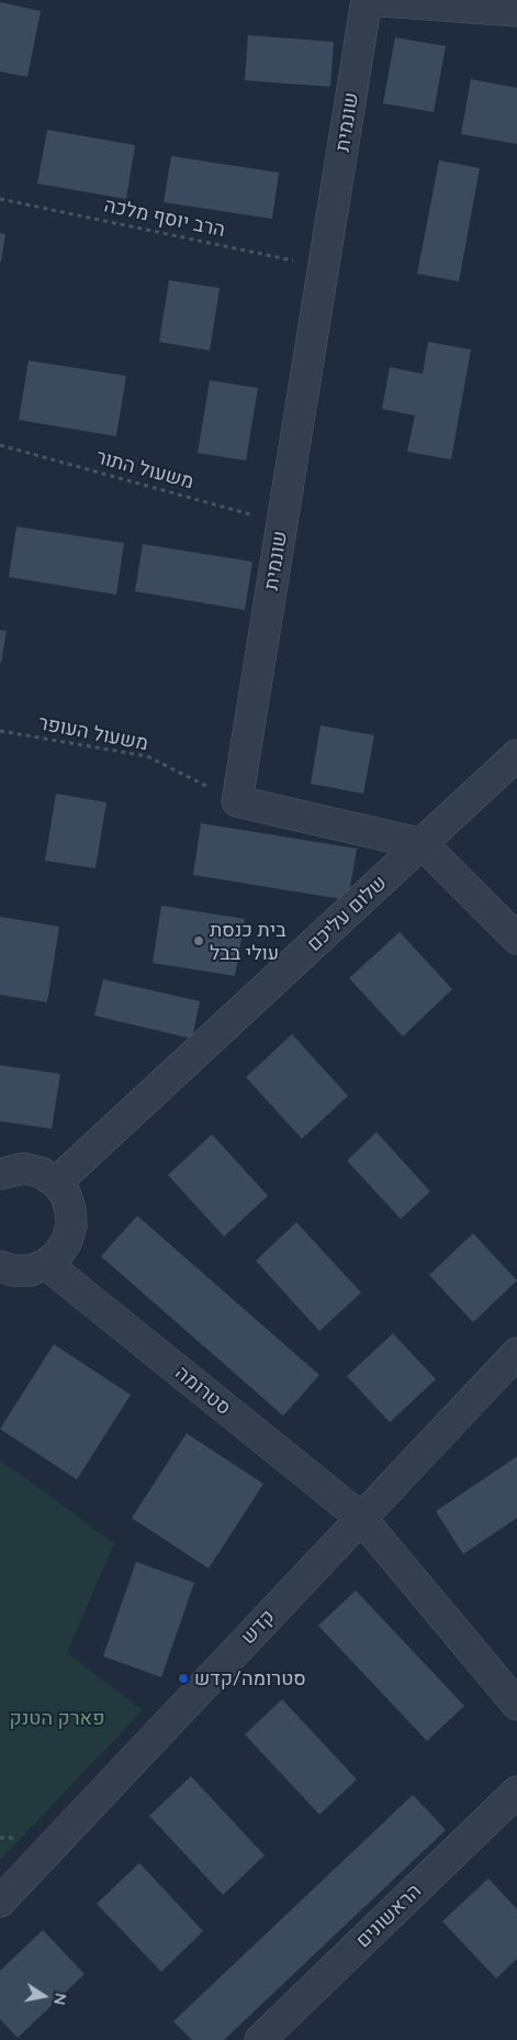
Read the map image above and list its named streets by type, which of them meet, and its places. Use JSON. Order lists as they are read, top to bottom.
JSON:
{
  "streets": {
    "street": [
      "שונמית",
      "שלום עליכם",
      "סטרומה",
      "קדש",
      "הראשונים"
    ],
    "path": ["הרב יוסף מלכה", "משעול התור", "משעול העופר"]
  },
  "crossings": [
    ["שונמית", "הרב יוסף מלכה"],
    ["שונמית", "משעול התור"],
    ["שונמית", "משעול העופר"],
    ["סטרומה", "קדש"]
  ],
  "parks": ["פארק הטנק"],
  "places": ["בית כנסת עולי בבל", "סטרומה/קדש"],
  "north": "right"
}
